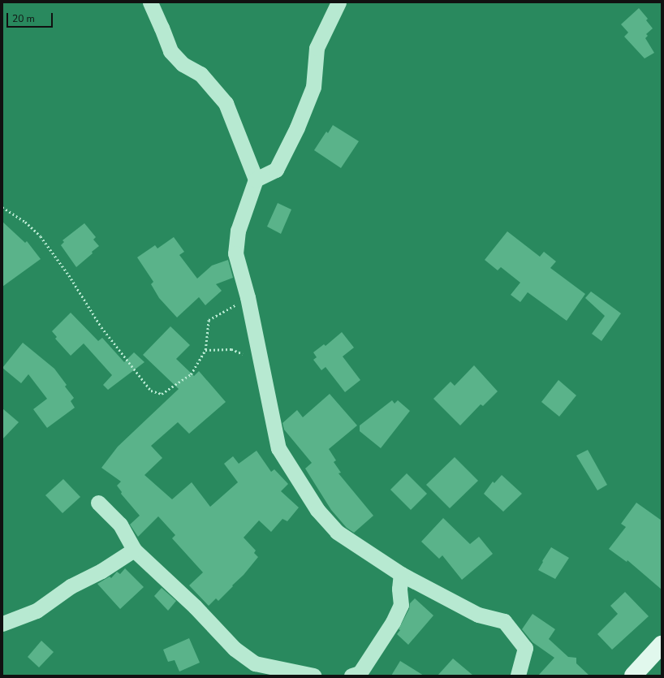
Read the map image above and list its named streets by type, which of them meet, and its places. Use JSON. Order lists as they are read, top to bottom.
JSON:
{
  "scale_bar": "20 m"
}
